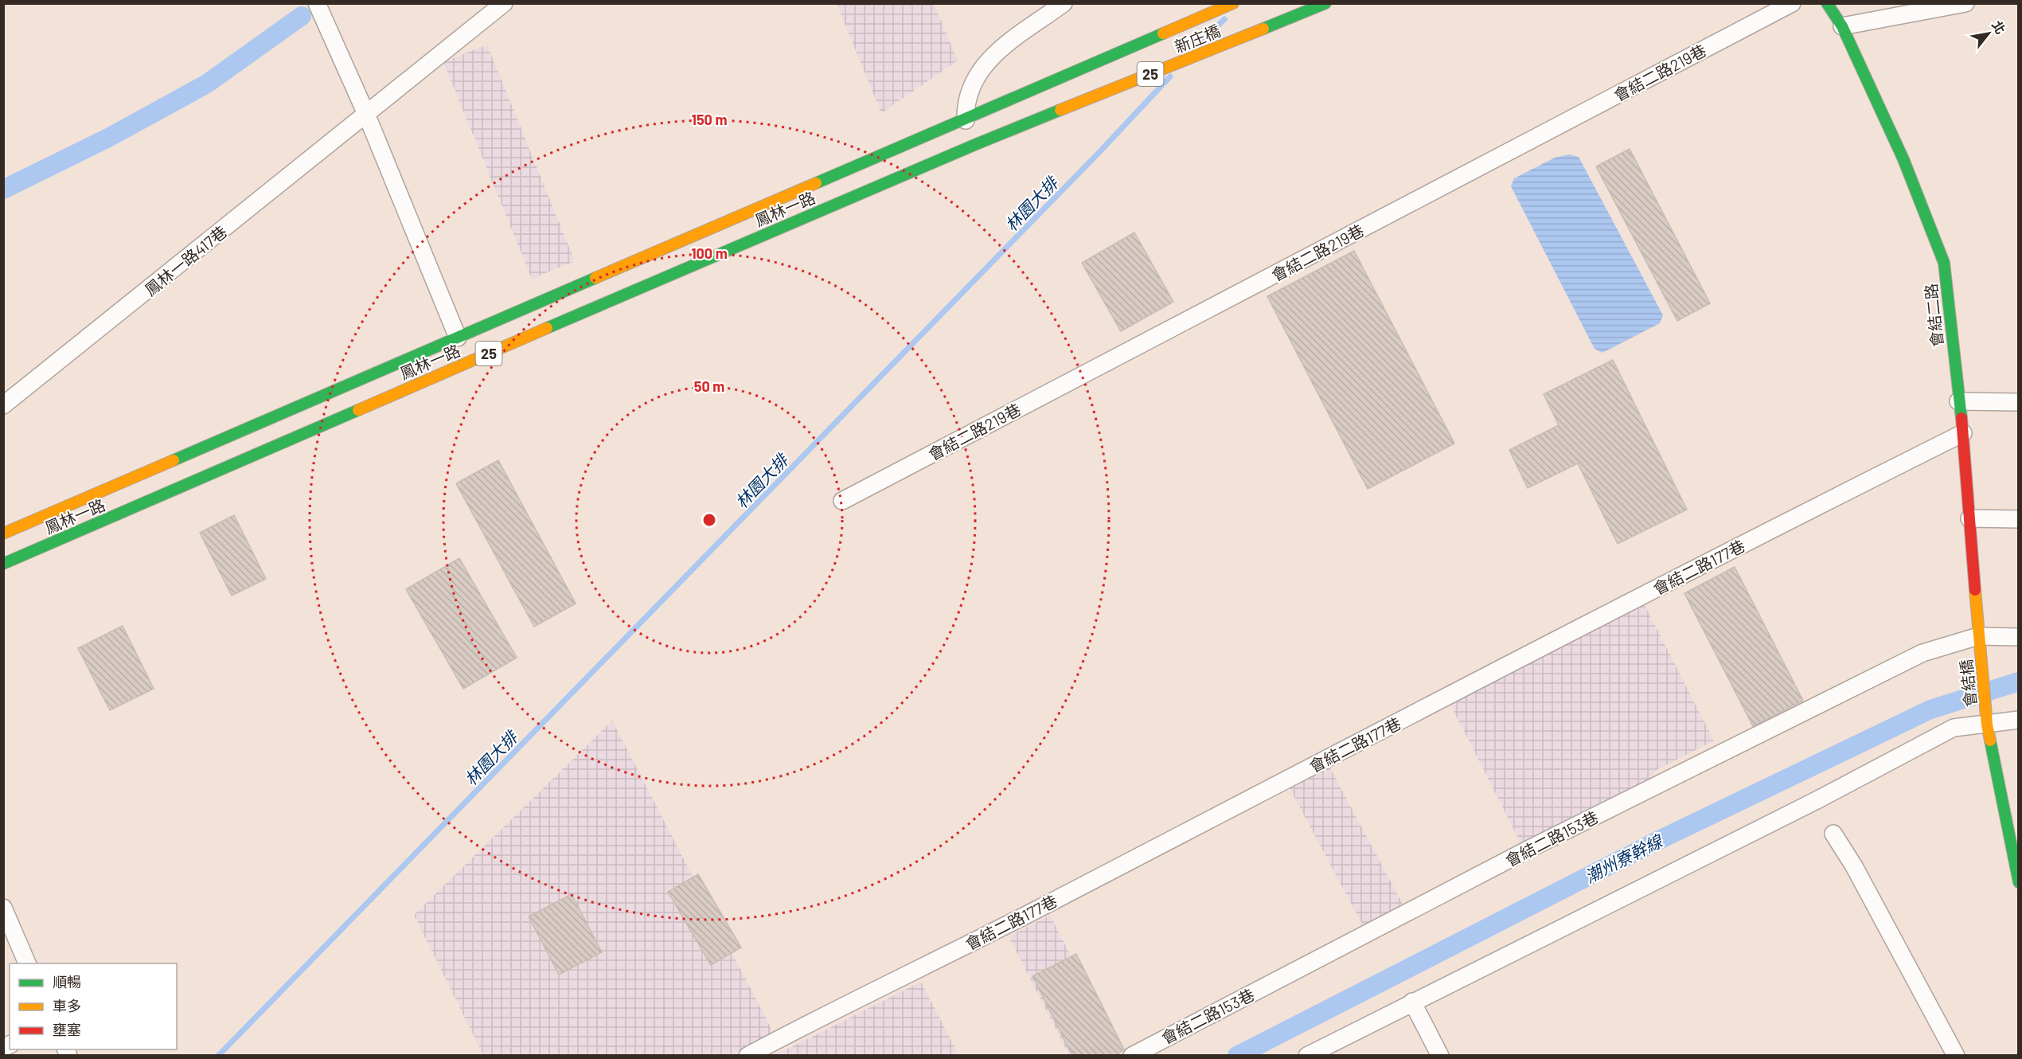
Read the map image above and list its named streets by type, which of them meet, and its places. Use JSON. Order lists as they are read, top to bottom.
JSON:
{
  "streets": {
    "main road": [
      "新庄橋",
      "25",
      "鳳林一路",
      "會結二路",
      "會結橋"
    ],
    "street": [
      "會結二路219巷",
      "鳳林一路417巷",
      "會結二路177巷",
      "會結二路153巷"
    ]
  },
  "crossings": [
    ["新庄橋", "鳳林一路"],
    ["會結二路", "會結二路177巷"],
    ["會結二路", "會結橋"],
    ["會結二路", "會結二路153巷"],
    ["會結橋", "會結二路153巷"]
  ],
  "water": ["林園大排", "潮州寮幹線"],
  "legend": ["順暢", "車多", "壅塞"],
  "north": "top right",
  "rings": ["150 m", "100 m", "50 m"]
}
